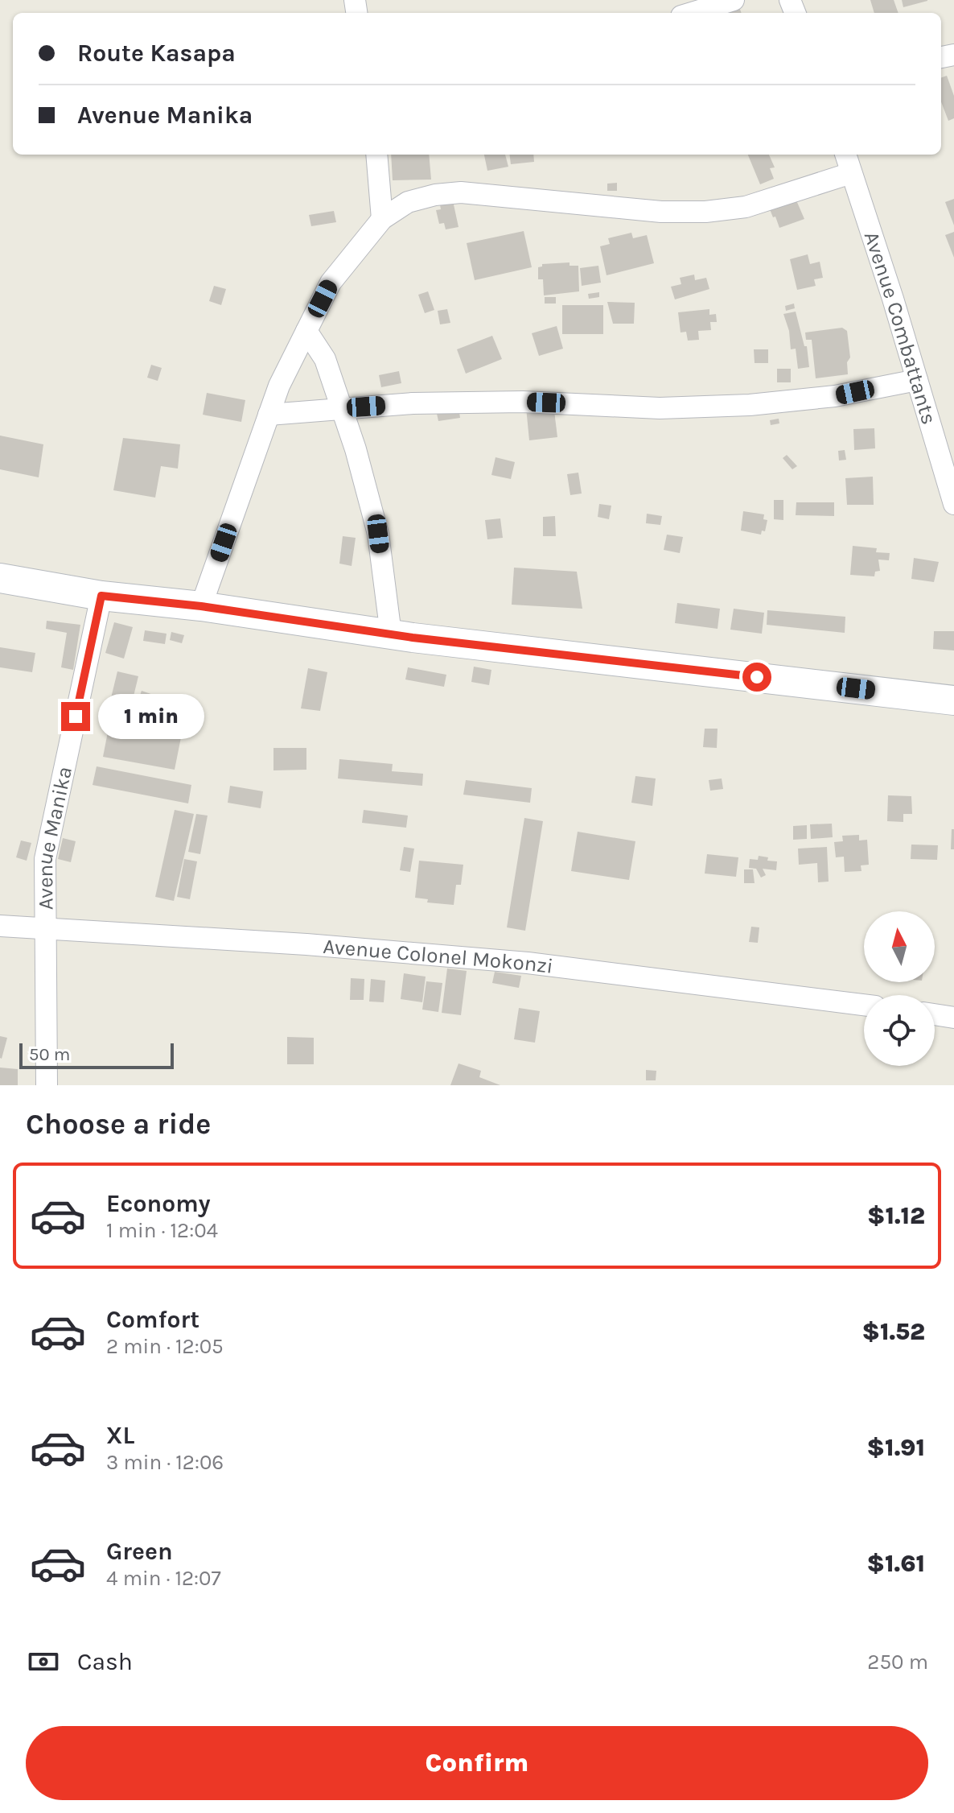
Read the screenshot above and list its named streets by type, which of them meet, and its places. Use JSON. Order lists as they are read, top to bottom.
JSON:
{
  "streets": {
    "street": ["Avenue Combattants", "Avenue Manika", "Avenue Colonel Mokonzi"]
  },
  "crossings": [
    ["Avenue Manika", "Avenue Colonel Mokonzi"]
  ],
  "scale_bar": "50 m",
  "north": "top",
  "page": {
    "banner": ["Route Kasapa", "Avenue Manika"],
    "bubble": "1 min",
    "scale": "50 m",
    "heading": "Choose a ride",
    "list": [
      {
        "name": "Economy",
        "note": "1 min · 12:04",
        "value": "$1.12"
      },
      {
        "name": "Comfort",
        "note": "2 min · 12:05",
        "value": "$1.52"
      },
      {
        "name": "XL",
        "note": "3 min · 12:06",
        "value": "$1.91"
      },
      {
        "name": "Green",
        "note": "4 min · 12:07",
        "value": "$1.61"
      }
    ],
    "pay": ["Cash", "250 m"],
    "buttons": "Confirm"
  }
}
